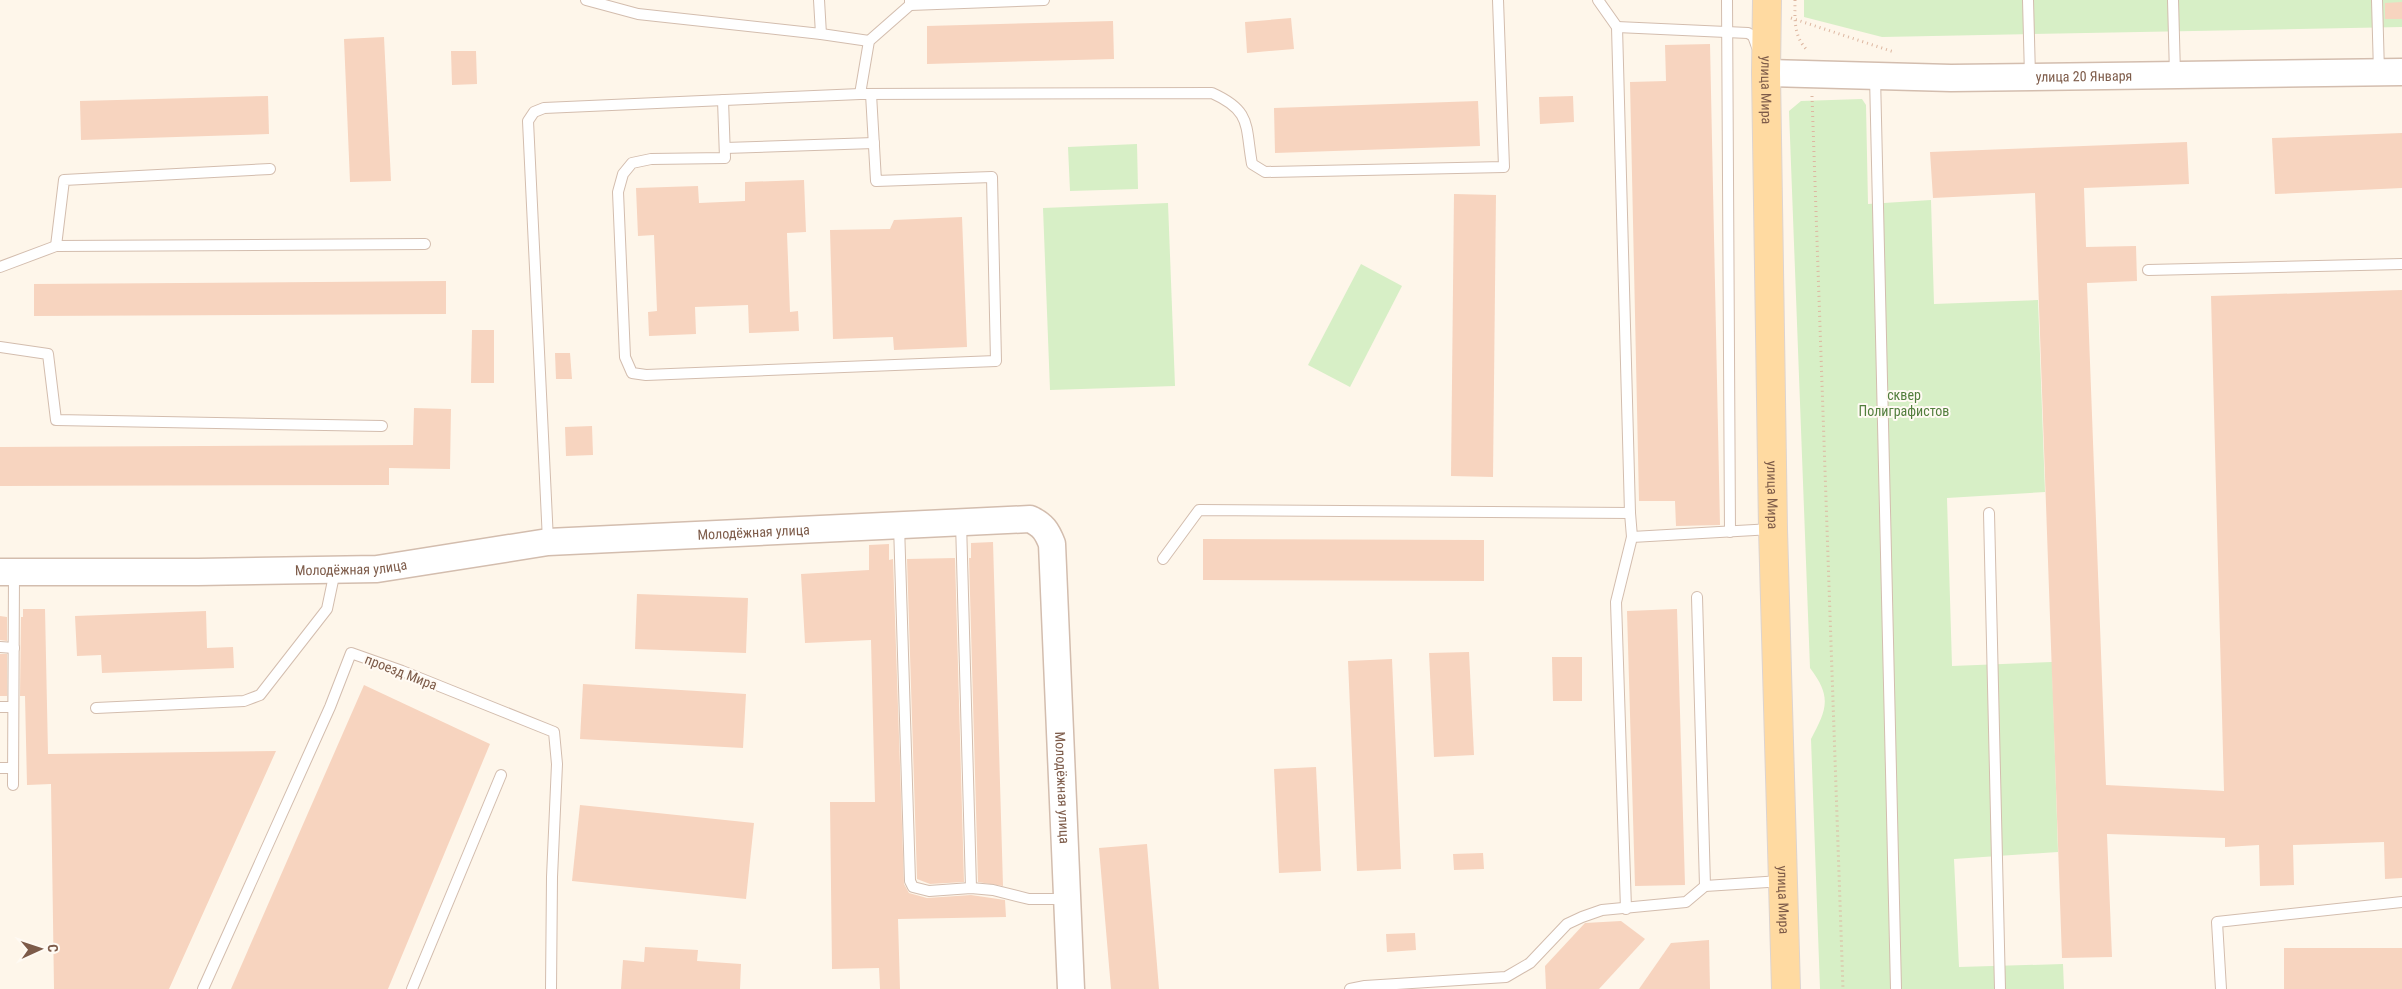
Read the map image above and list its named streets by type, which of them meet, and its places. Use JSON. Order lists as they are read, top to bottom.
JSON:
{
  "streets": {
    "main road": ["улица Мира"],
    "street": ["улица 20 Января", "Молодёжная улица"],
    "lane": ["проезд Мира"]
  },
  "crossings": [
    ["улица 20 Января", "улица Мира"]
  ],
  "parks": ["сквер Полиграфистов"],
  "north": "right"
}
